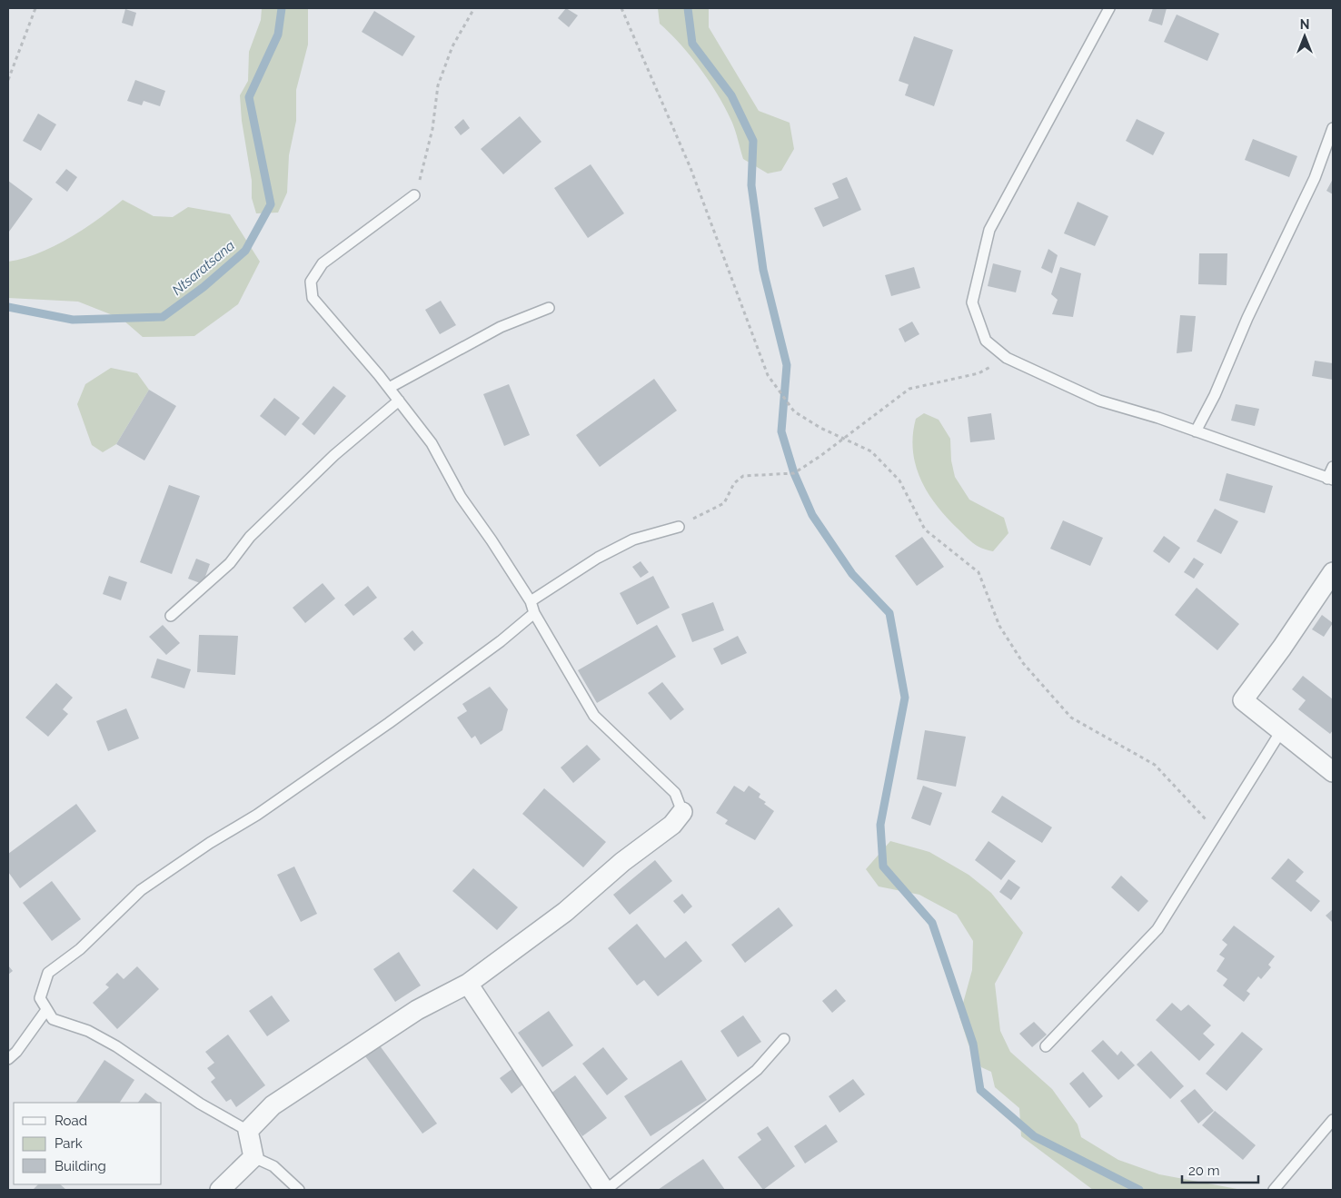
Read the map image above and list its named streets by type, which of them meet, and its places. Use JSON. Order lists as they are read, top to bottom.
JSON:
{
  "water": ["Ntsaratsana"],
  "legend": ["Road", "Park", "Building"],
  "scale_bar": "20 m",
  "north": "top"
}
